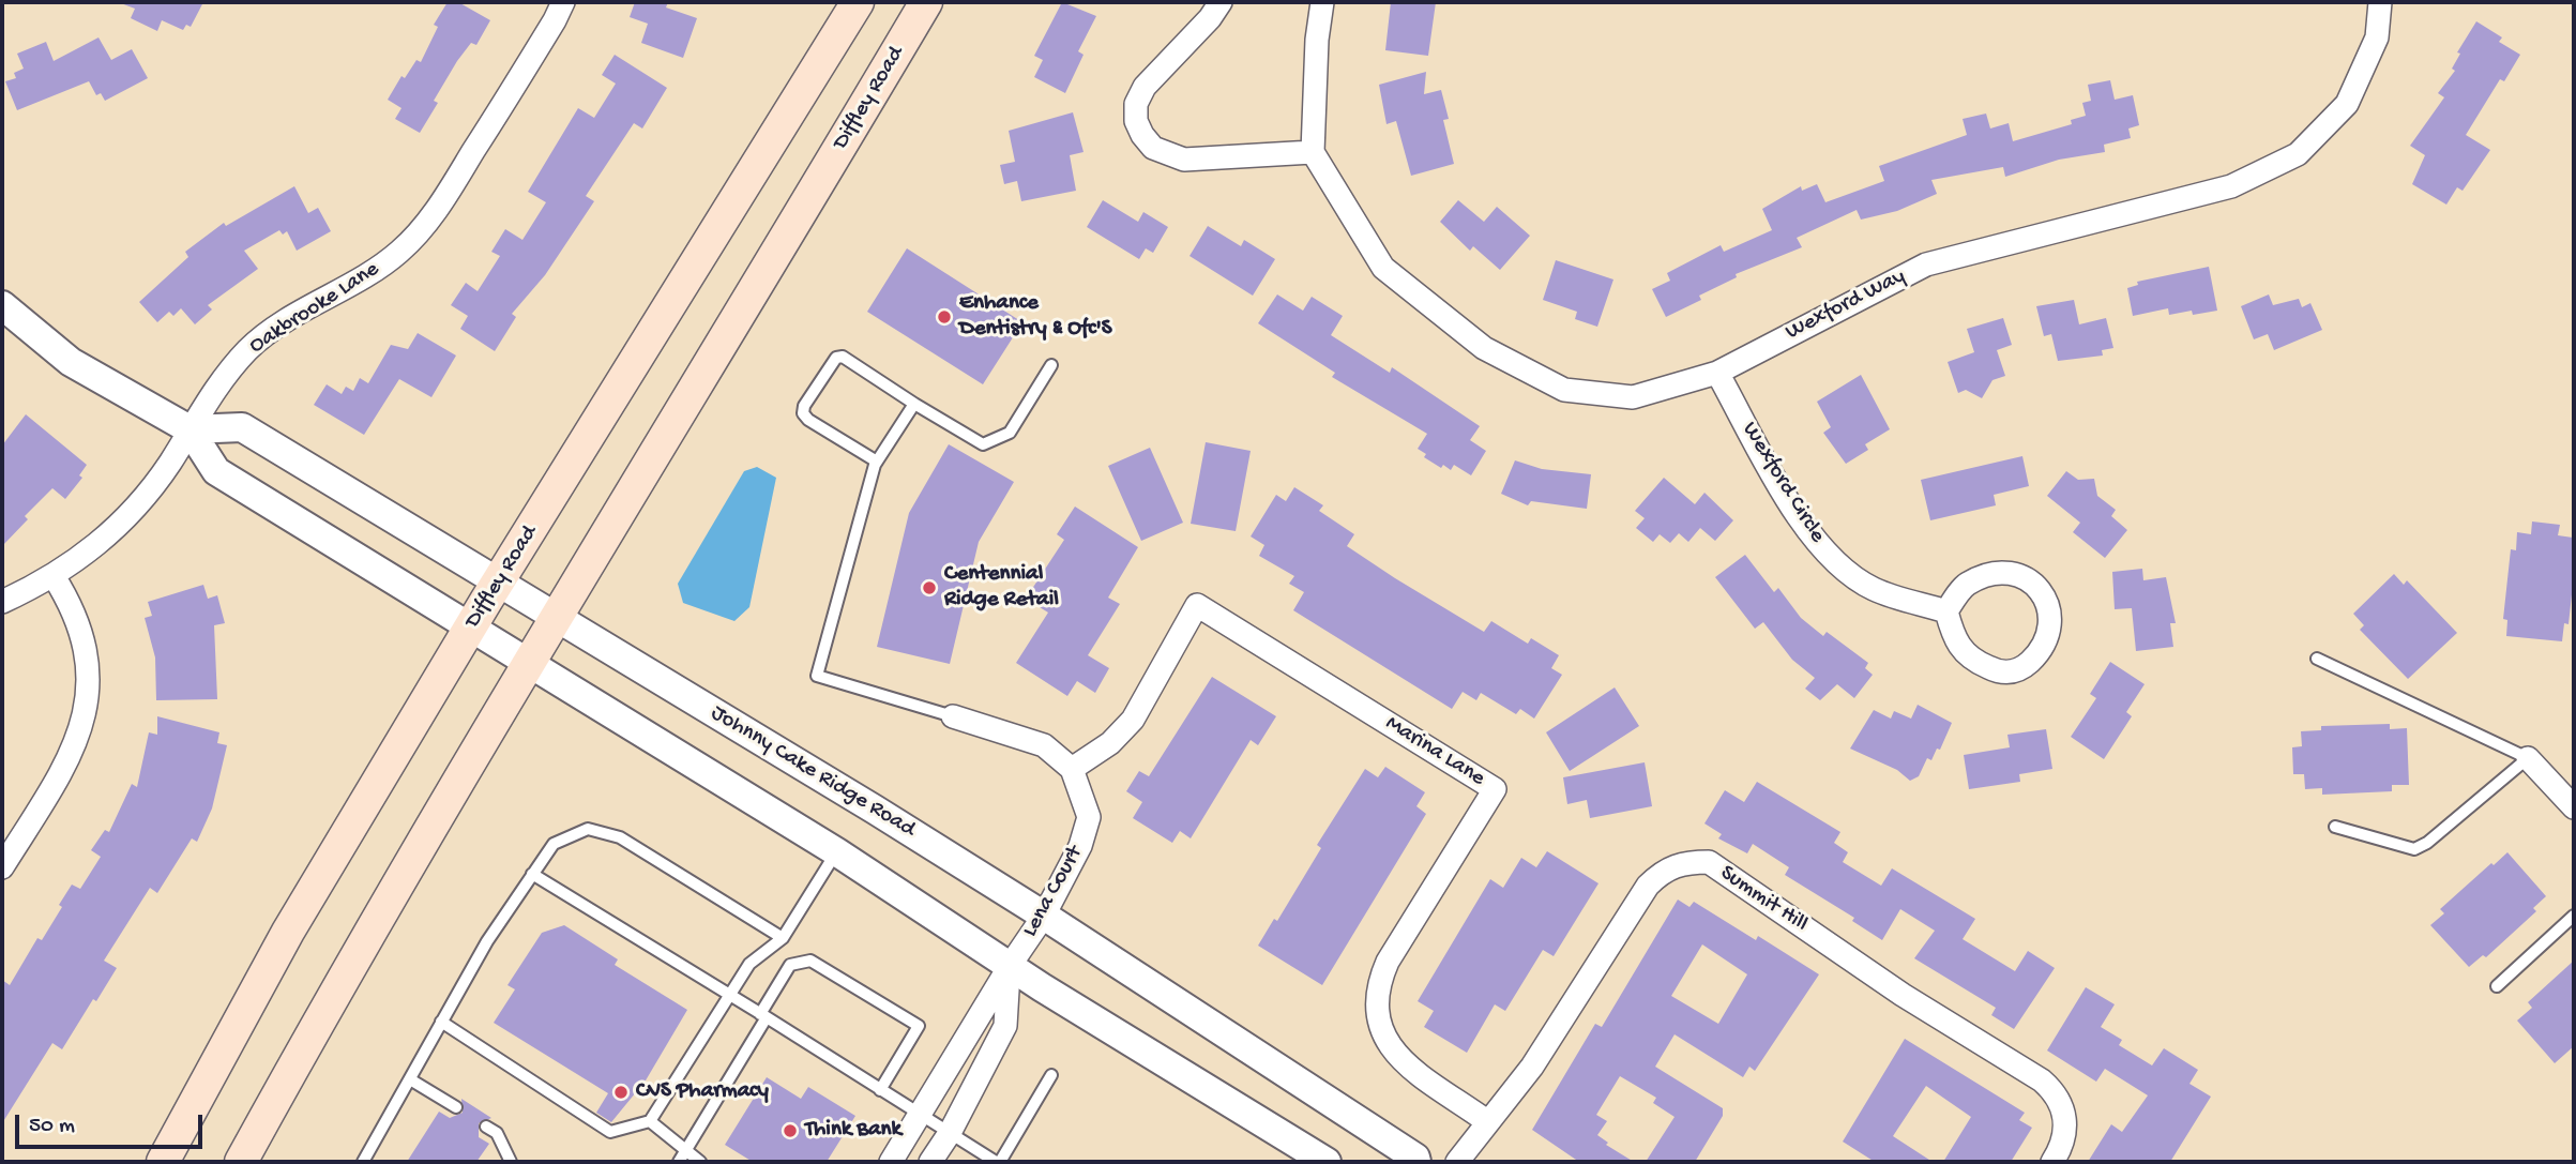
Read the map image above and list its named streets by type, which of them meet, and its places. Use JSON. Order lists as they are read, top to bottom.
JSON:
{
  "streets": {
    "main road": ["Diffley Road"],
    "street": [
      "Wexford Way",
      "Oakbrooke Lane",
      "Wexford Circle",
      "Marina Lane",
      "Johnny Cake Ridge Road",
      "Lena Court",
      "Summit Hill"
    ]
  },
  "crossings": [
    ["Diffley Road", "Johnny Cake Ridge Road"],
    ["Wexford Way", "Wexford Circle"],
    ["Oakbrooke Lane", "Johnny Cake Ridge Road"],
    ["Marina Lane", "Lena Court"],
    ["Marina Lane", "Summit Hill"],
    ["Johnny Cake Ridge Road", "Lena Court"]
  ],
  "places": [
    "Enhance Dentistry & Ofc'S",
    "Centennial Ridge Retail",
    "CVS Pharmacy",
    "Think Bank"
  ],
  "scale_bar": "50 m"
}
